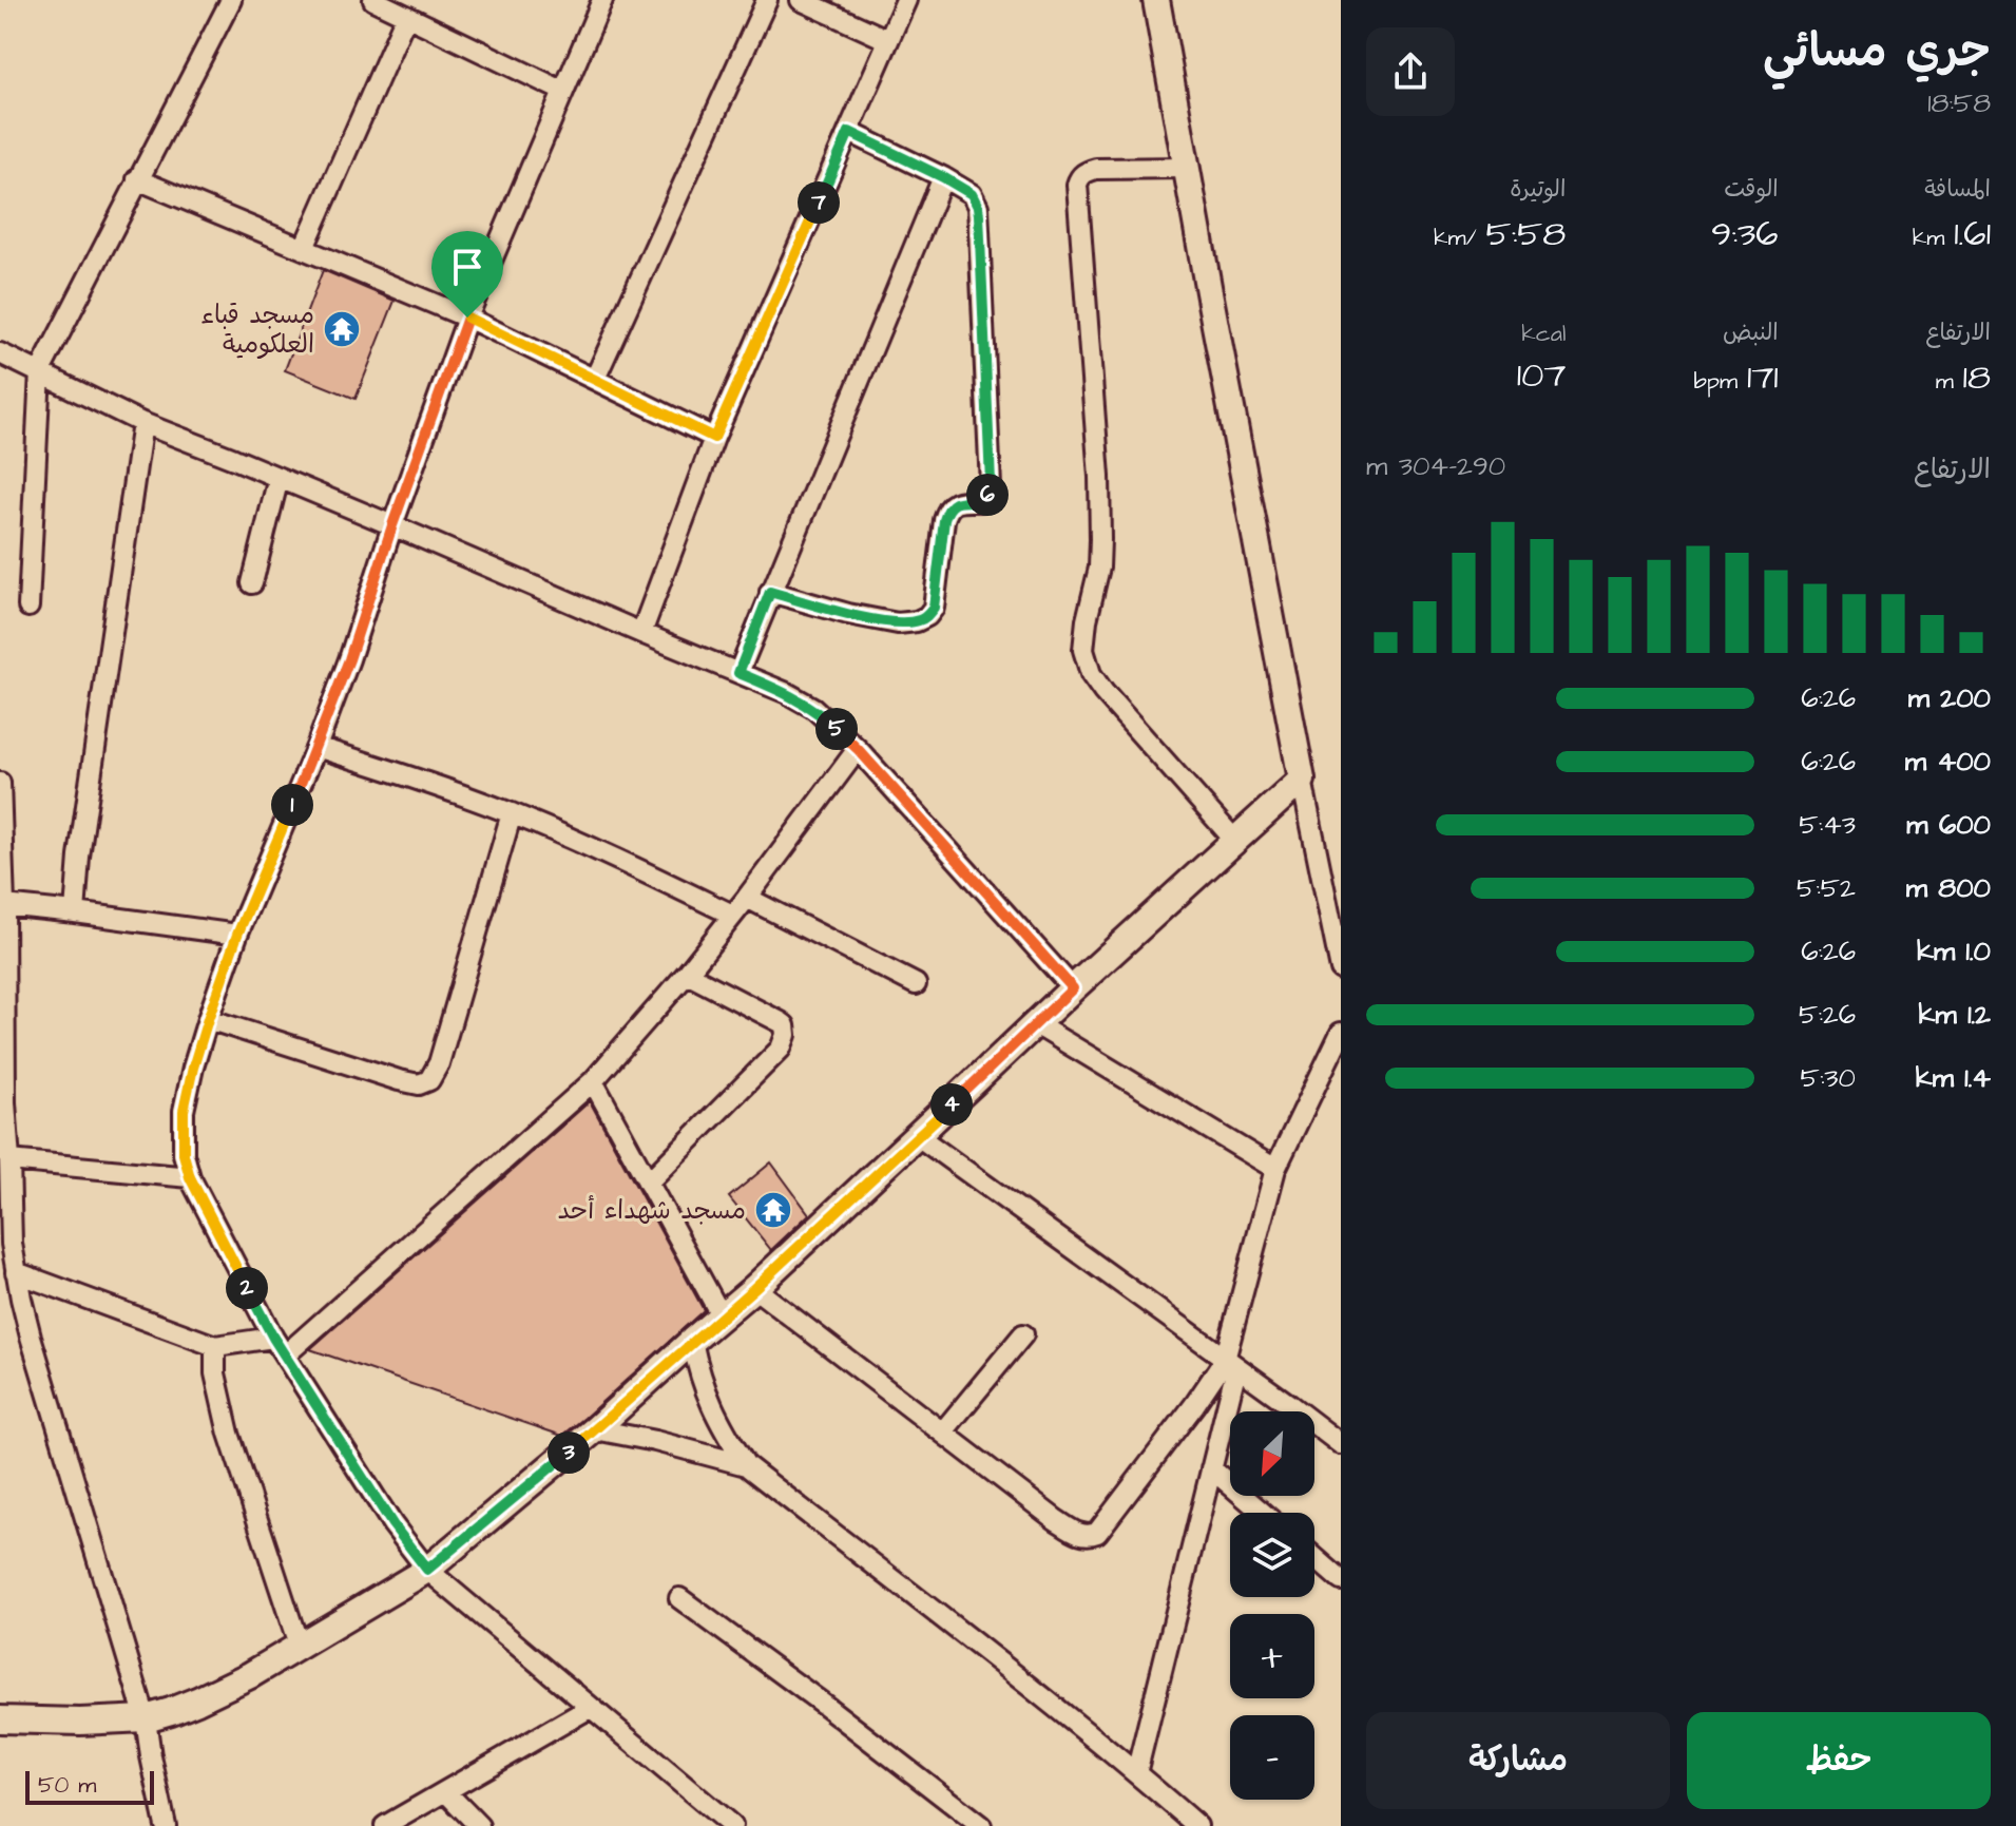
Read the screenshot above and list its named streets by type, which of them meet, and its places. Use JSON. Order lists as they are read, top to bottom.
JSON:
{
  "places": {
    "temple": ["مسجد قباء العلكومية", "مسجد شهداء أحد"]
  },
  "scale_bar": "50 m",
  "north": "bottom left",
  "page": {
    "heading": ["جري مسائي", "18:58"],
    "stats": [
      ["المسافة", "1.61 km"],
      ["الوقت", "9:36"],
      ["الوتيرة", "5:58 /km"],
      ["الارتفاع", "18 m"],
      ["النبض", "171 bpm"],
      ["kcal", "107"]
    ],
    "pins": [
      "7",
      "6",
      "5",
      "1",
      "4",
      "2",
      "3"
    ],
    "chart": ["الارتفاع", "290–304 m"],
    "list": [
      {
        "name": "200 m",
        "note": "6:26"
      },
      {
        "name": "400 m",
        "note": "6:26"
      },
      {
        "name": "600 m",
        "note": "5:43"
      },
      {
        "name": "800 m",
        "note": "5:52"
      },
      {
        "name": "1.0 km",
        "note": "6:26"
      },
      {
        "name": "1.2 km",
        "note": "5:26"
      },
      {
        "name": "1.4 km",
        "note": "5:30"
      }
    ],
    "map_buttons": ["+", "−"],
    "buttons": ["حفظ", "مشاركة"],
    "scale": "50 m"
  }
}
